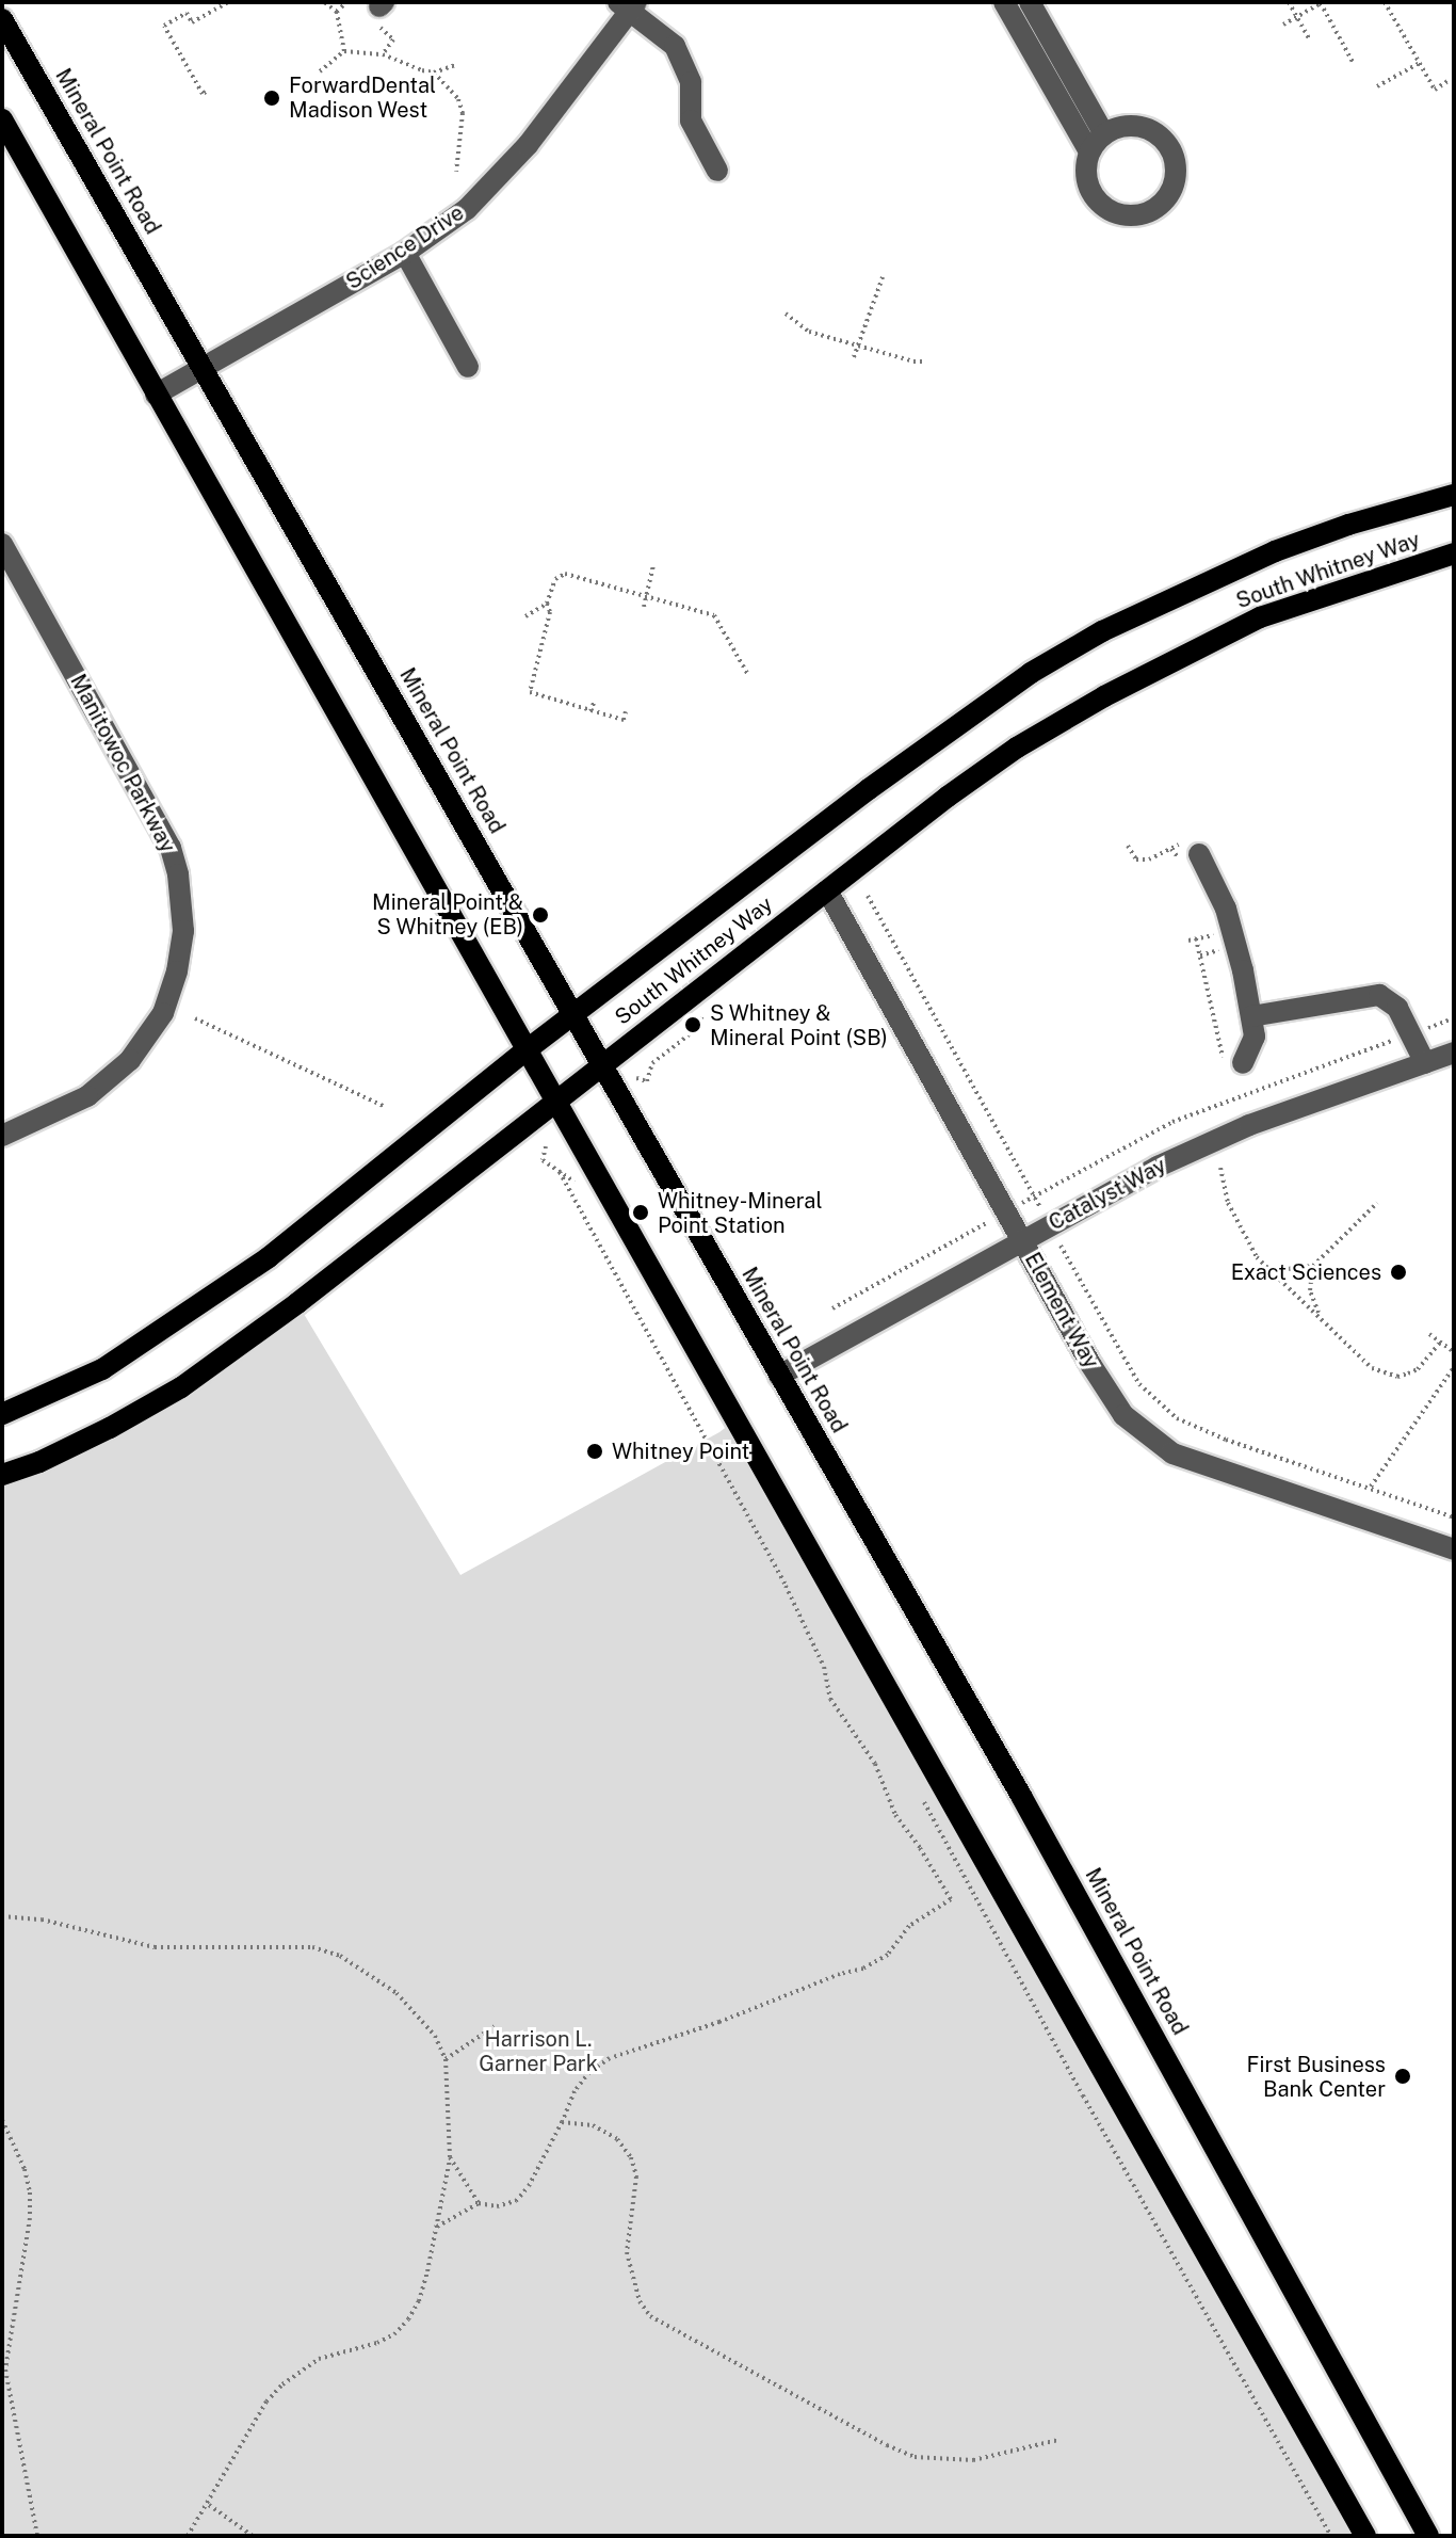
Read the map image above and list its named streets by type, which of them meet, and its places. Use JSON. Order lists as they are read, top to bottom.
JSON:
{
  "streets": {
    "main road": ["Mineral Point Road", "South Whitney Way"],
    "street": [
      "Science Drive",
      "Manitowoc Parkway",
      "Catalyst Way",
      "Element Way"
    ]
  },
  "crossings": [
    ["Mineral Point Road", "Science Drive"],
    ["Mineral Point Road", "South Whitney Way"],
    ["Mineral Point Road", "Catalyst Way"],
    ["South Whitney Way", "Element Way"],
    ["Catalyst Way", "Element Way"]
  ],
  "parks": ["Harrison L. Garner Park"],
  "places": [
    "ForwardDental Madison West",
    "Mineral Point & S Whitney (EB)",
    "S Whitney & Mineral Point (SB)",
    "Whitney-Mineral Point Station",
    "Exact Sciences",
    "Whitney Point",
    "First Business Bank Center"
  ]
}
